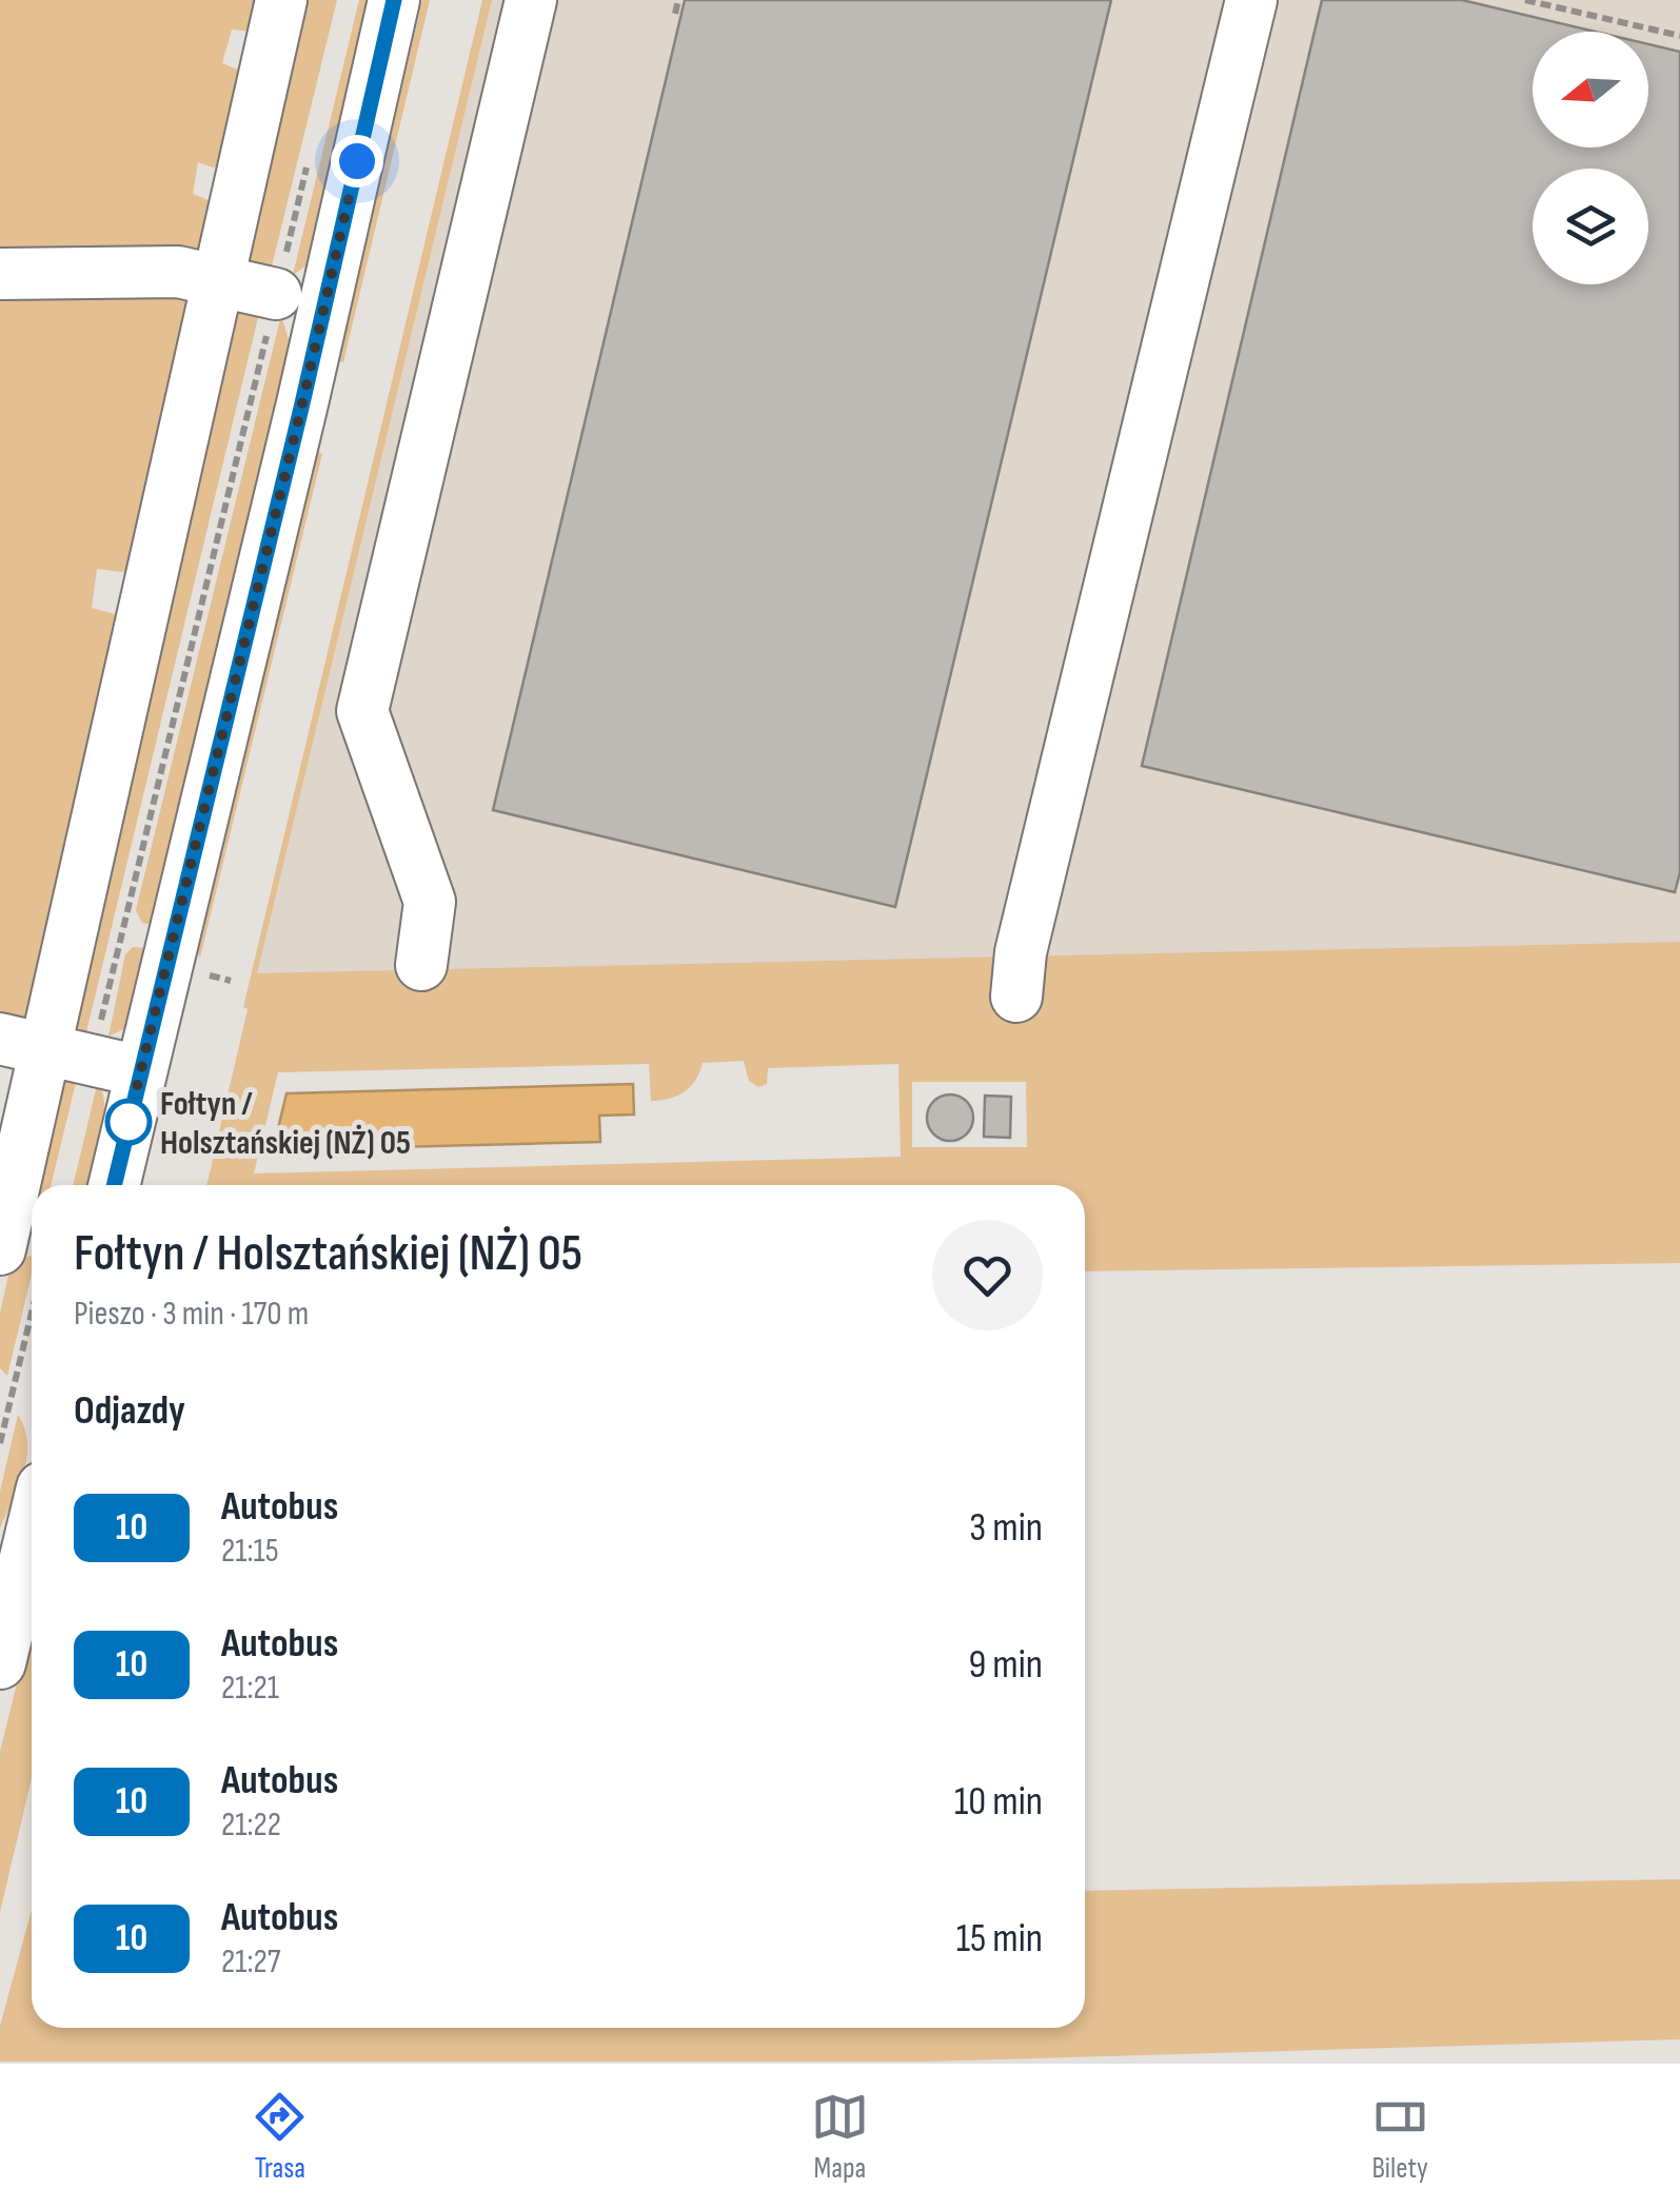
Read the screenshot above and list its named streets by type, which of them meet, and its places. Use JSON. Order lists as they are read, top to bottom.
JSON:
{
  "places": ["Fołtyn / Holsztańskiej (NŻ) 05"],
  "lines": ["bus line 10"],
  "north": "left",
  "page": {
    "heading": [
      ["Fołtyn / Holsztańskiej (NŻ) 05", "Pieszo · 3 min · 170 m"],
      "Odjazdy"
    ],
    "list": [
      {
        "mark": "10",
        "name": "Autobus",
        "note": "21:15",
        "value": "3 min"
      },
      {
        "mark": "10",
        "name": "Autobus",
        "note": "21:21",
        "value": "9 min"
      },
      {
        "mark": "10",
        "name": "Autobus",
        "note": "21:22",
        "value": "10 min"
      },
      {
        "mark": "10",
        "name": "Autobus",
        "note": "21:27",
        "value": "15 min"
      }
    ],
    "tabs": ["Trasa", "Mapa", "Bilety"]
  }
}
